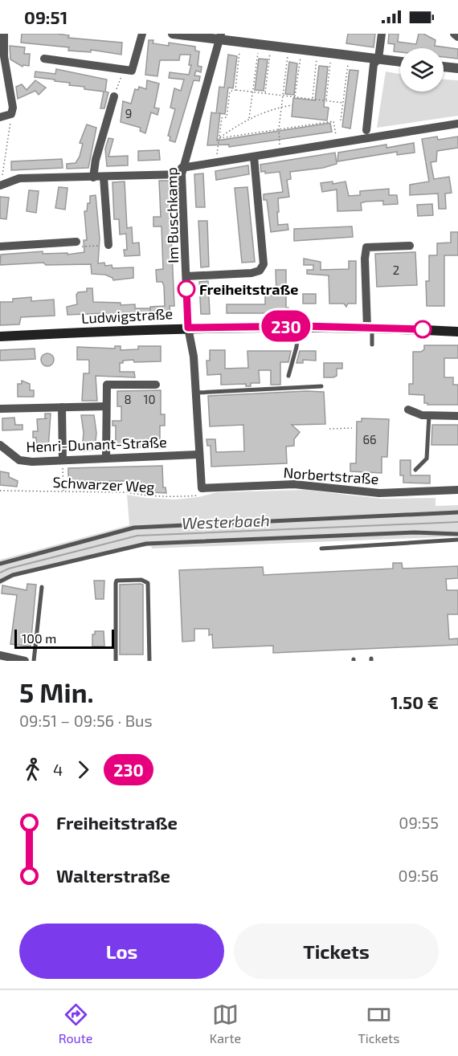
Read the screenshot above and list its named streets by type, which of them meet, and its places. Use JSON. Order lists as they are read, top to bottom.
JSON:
{
  "streets": {
    "main road": ["Ludwigstraße"],
    "street": ["Im Buschkamp", "Henri-Dunant-Straße", "Norbertstraße"],
    "path": ["Schwarzer Weg"]
  },
  "crossings": [
    ["Im Buschkamp", "Ludwigstraße"],
    ["Im Buschkamp", "Henri-Dunant-Straße"],
    ["Im Buschkamp", "Norbertstraße"],
    ["Im Buschkamp", "Schwarzer Weg"],
    ["Norbertstraße", "Schwarzer Weg"]
  ],
  "water": ["Westerbach"],
  "places": ["Freiheitstraße"],
  "lines": ["bus line 230"],
  "house_numbers": [
    "9",
    "2",
    "8",
    "10",
    "66"
  ],
  "scale_bar": "100 m",
  "page": {
    "status": "09:51",
    "on_map": "230",
    "scale": "100 m",
    "heading": ["5 Min.", "09:51 – 09:56 · Bus", "1.50 €"],
    "legs": ["4", "230"],
    "list": [
      {
        "name": "Freiheitstraße",
        "value": "09:55"
      },
      {
        "name": "Walterstraße",
        "value": "09:56"
      }
    ],
    "buttons": ["Los", "Tickets"],
    "tabs": ["Route", "Karte", "Tickets"]
  }
}
